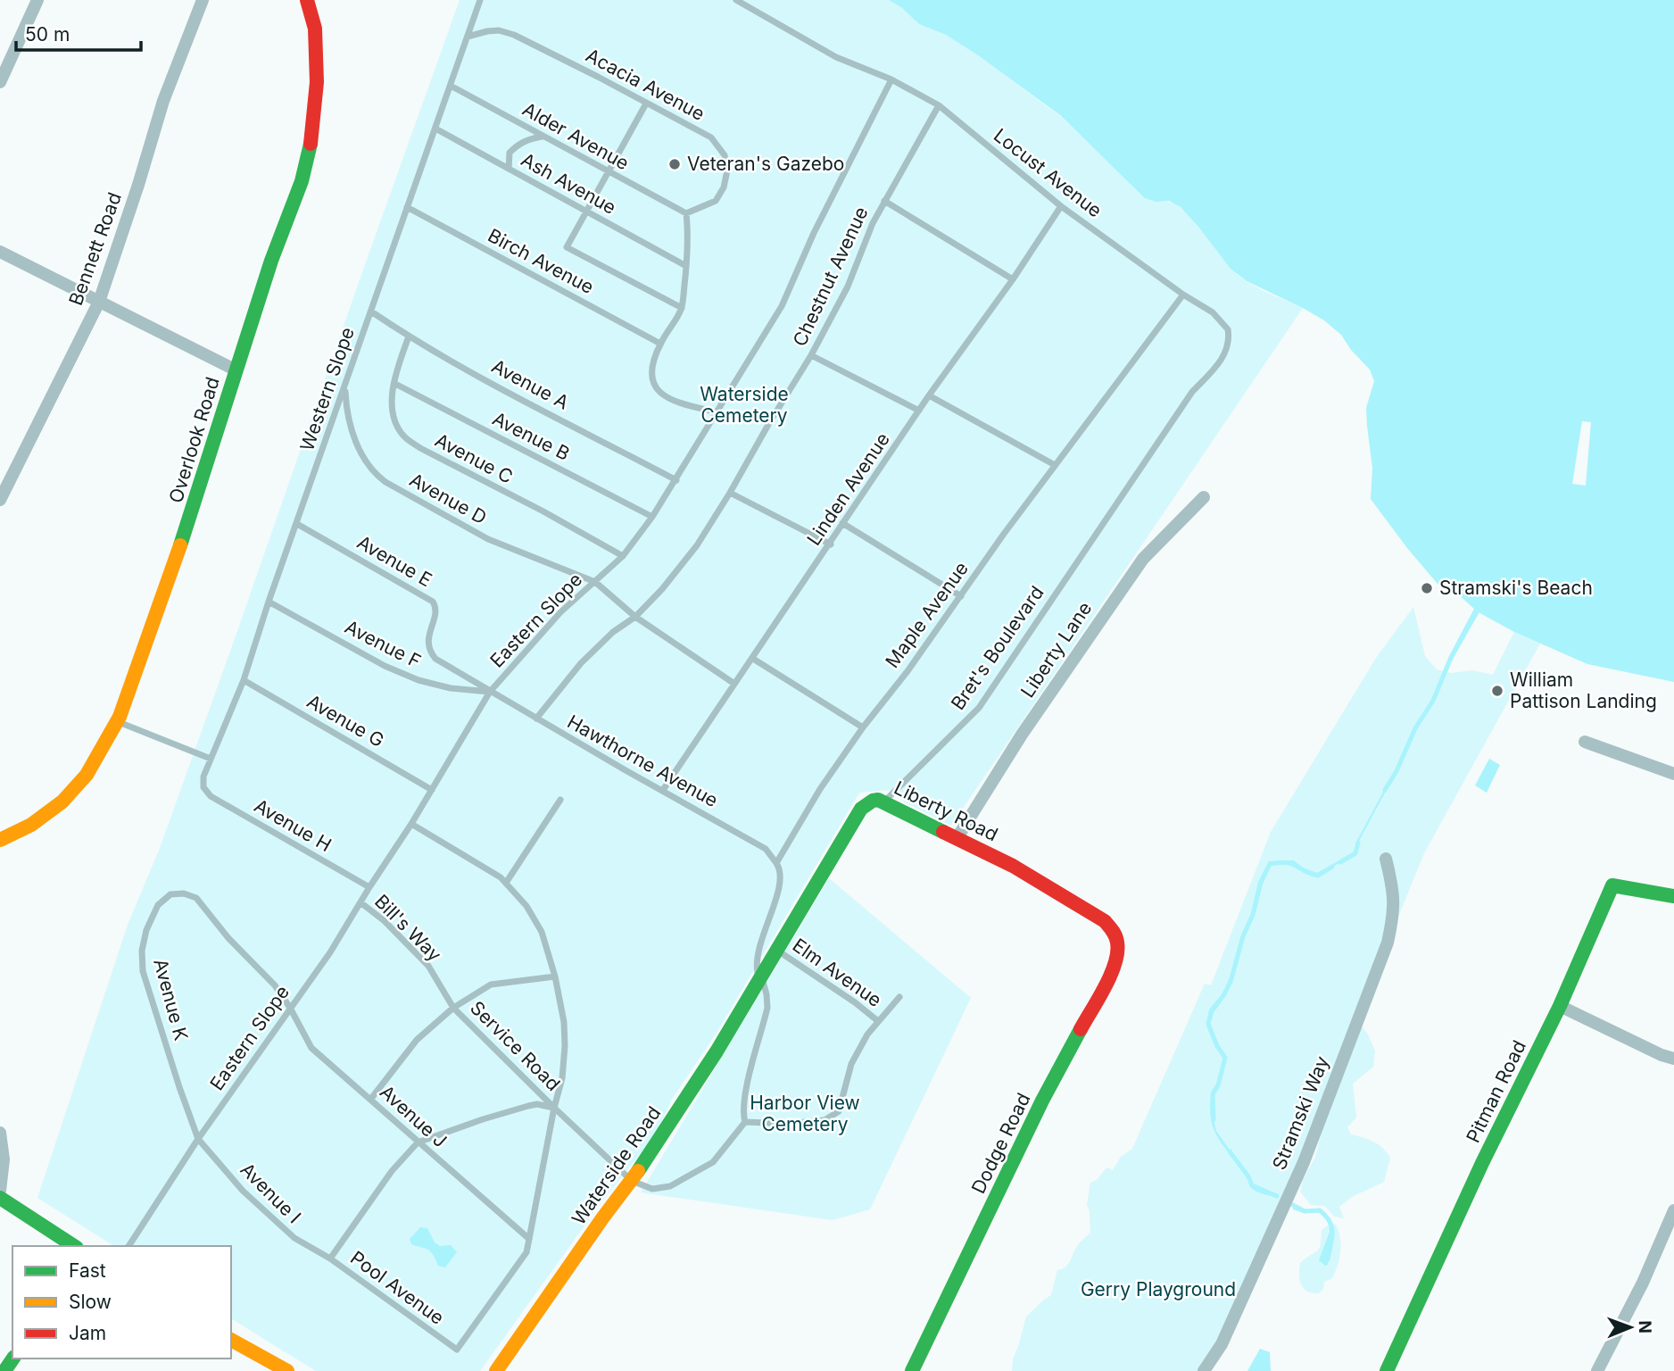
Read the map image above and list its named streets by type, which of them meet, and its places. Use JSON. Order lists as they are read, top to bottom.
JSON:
{
  "streets": {
    "street": [
      "Bennett Road",
      "Overlook Road",
      "Liberty Lane",
      "Liberty Road",
      "Pitman Road",
      "Stramski Way",
      "Dodge Road",
      "Waterside Road"
    ],
    "lane": [
      "Acacia Avenue",
      "Alder Avenue",
      "Locust Avenue",
      "Ash Avenue",
      "Birch Avenue",
      "Chestnut Avenue",
      "Avenue A",
      "Western Slope",
      "Avenue B",
      "Avenue C",
      "Linden Avenue",
      "Avenue D",
      "Avenue E",
      "Maple Avenue",
      "Eastern Slope",
      "Avenue F",
      "Bret's Boulevard",
      "Avenue G",
      "Hawthorne Avenue",
      "Avenue H",
      "Bill's Way",
      "Elm Avenue",
      "Avenue K",
      "Service Road",
      "Avenue J",
      "Avenue I",
      "Pool Avenue"
    ]
  },
  "crossings": [
    ["Acacia Avenue", "Alder Avenue"],
    ["Acacia Avenue", "Western Slope"],
    ["Alder Avenue", "Western Slope"],
    ["Locust Avenue", "Chestnut Avenue"],
    ["Locust Avenue", "Linden Avenue"],
    ["Locust Avenue", "Maple Avenue"],
    ["Locust Avenue", "Eastern Slope"],
    ["Locust Avenue", "Bret's Boulevard"],
    ["Ash Avenue", "Western Slope"],
    ["Birch Avenue", "Western Slope"],
    ["Chestnut Avenue", "Avenue D"],
    ["Chestnut Avenue", "Hawthorne Avenue"],
    ["Avenue A", "Western Slope"],
    ["Avenue A", "Avenue C"],
    ["Avenue A", "Eastern Slope"],
    ["Western Slope", "Avenue D"],
    ["Western Slope", "Avenue E"],
    ["Western Slope", "Avenue F"],
    ["Western Slope", "Avenue G"],
    ["Western Slope", "Avenue H"],
    ["Avenue B", "Avenue C"],
    ["Avenue B", "Eastern Slope"],
    ["Avenue C", "Eastern Slope"],
    ["Linden Avenue", "Avenue D"],
    ["Linden Avenue", "Hawthorne Avenue"],
    ["Avenue D", "Eastern Slope"],
    ["Avenue E", "Eastern Slope"],
    ["Avenue E", "Avenue F"],
    ["Avenue E", "Hawthorne Avenue"],
    ["Maple Avenue", "Hawthorne Avenue"],
    ["Eastern Slope", "Avenue F"],
    ["Eastern Slope", "Avenue G"],
    ["Eastern Slope", "Hawthorne Avenue"],
    ["Eastern Slope", "Avenue H"],
    ["Eastern Slope", "Bill's Way"],
    ["Eastern Slope", "Avenue K"],
    ["Eastern Slope", "Avenue J"],
    ["Eastern Slope", "Avenue I"],
    ["Avenue F", "Hawthorne Avenue"],
    ["Bret's Boulevard", "Liberty Road"],
    ["Liberty Lane", "Liberty Road"],
    ["Liberty Road", "Elm Avenue"],
    ["Liberty Road", "Dodge Road"],
    ["Liberty Road", "Waterside Road"],
    ["Bill's Way", "Service Road"],
    ["Avenue K", "Avenue J"],
    ["Avenue K", "Avenue I"],
    ["Service Road", "Waterside Road"],
    ["Avenue J", "Pool Avenue"],
    ["Avenue I", "Pool Avenue"]
  ],
  "parks": ["Waterside Cemetery", "Harbor View Cemetery", "Gerry Playground"],
  "places": ["Veteran's Gazebo", "Stramski's Beach", "William Pattison Landing"],
  "legend": ["Fast", "Slow", "Jam"],
  "scale_bar": "50 m",
  "north": "right"
}
